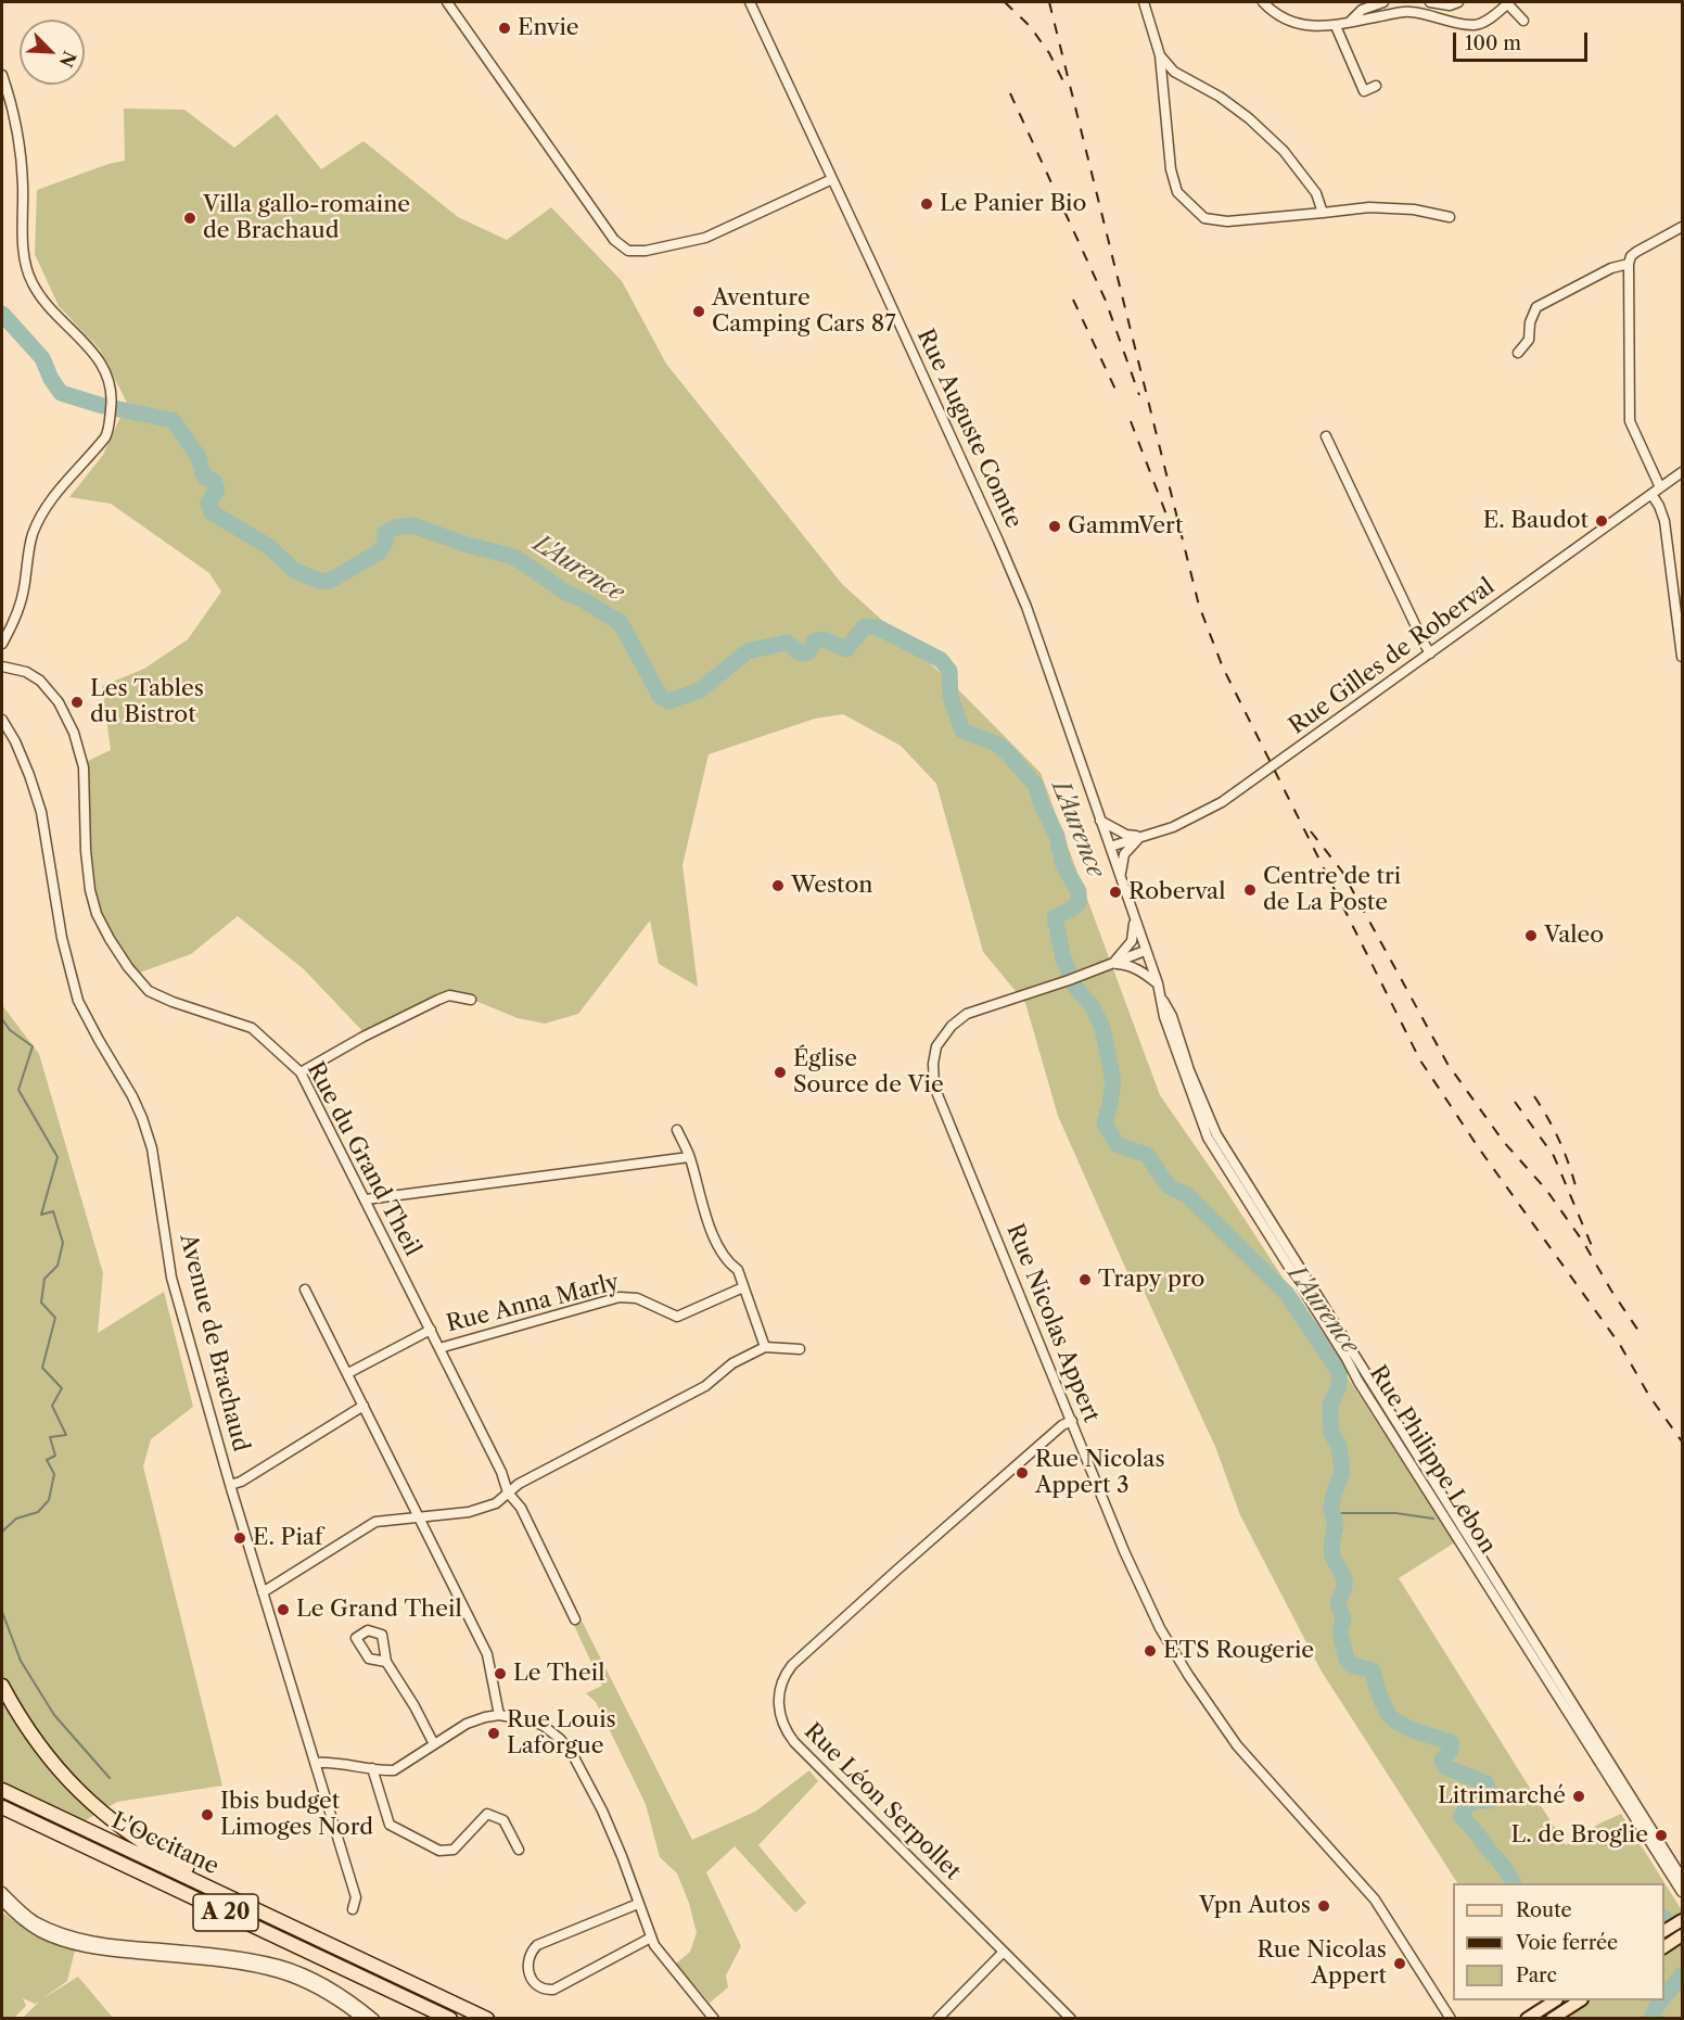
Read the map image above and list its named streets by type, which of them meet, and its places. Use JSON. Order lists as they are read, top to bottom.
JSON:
{
  "streets": {
    "highway": ["L'Occitane", "A 20"],
    "street": [
      "Rue Auguste Comte",
      "Rue Gilles de Roberval",
      "Rue du Grand Theil",
      "Rue Anna Marly",
      "Rue Nicolas Appert",
      "Avenue de Brachaud",
      "Rue Philippe Lebon",
      "Rue Léon Serpollet"
    ]
  },
  "crossings": [
    ["Rue Auguste Comte", "Rue Gilles de Roberval"],
    ["Rue Auguste Comte", "Rue Philippe Lebon"],
    ["Rue Gilles de Roberval", "Rue Philippe Lebon"],
    ["Rue du Grand Theil", "Rue Anna Marly"],
    ["Rue Nicolas Appert", "Rue Philippe Lebon"],
    ["Rue Nicolas Appert", "Rue Léon Serpollet"]
  ],
  "water": ["L'Aurence"],
  "places": [
    "Envie",
    "Le Panier Bio",
    "Villa gallo-romaine de Brachaud",
    "Aventure Camping Cars 87",
    "E. Baudot",
    "GammVert",
    "Les Tables du Bistrot",
    "Weston",
    "Centre de tri de La Poste",
    "Roberval",
    "Valeo",
    "Église Source de Vie",
    "Trapy pro",
    "Rue Nicolas Appert 3",
    "E. Piaf",
    "Le Grand Theil",
    "ETS Rougerie",
    "Le Theil",
    "Rue Louis Laforgue",
    "Litrimarché",
    "Ibis budget Limoges Nord",
    "L. de Broglie",
    "Vpn Autos",
    "Rue Nicolas Appert"
  ],
  "legend": ["Route", "Voie ferrée", "Parc"],
  "scale_bar": "100 m",
  "north": "bottom right"
}
